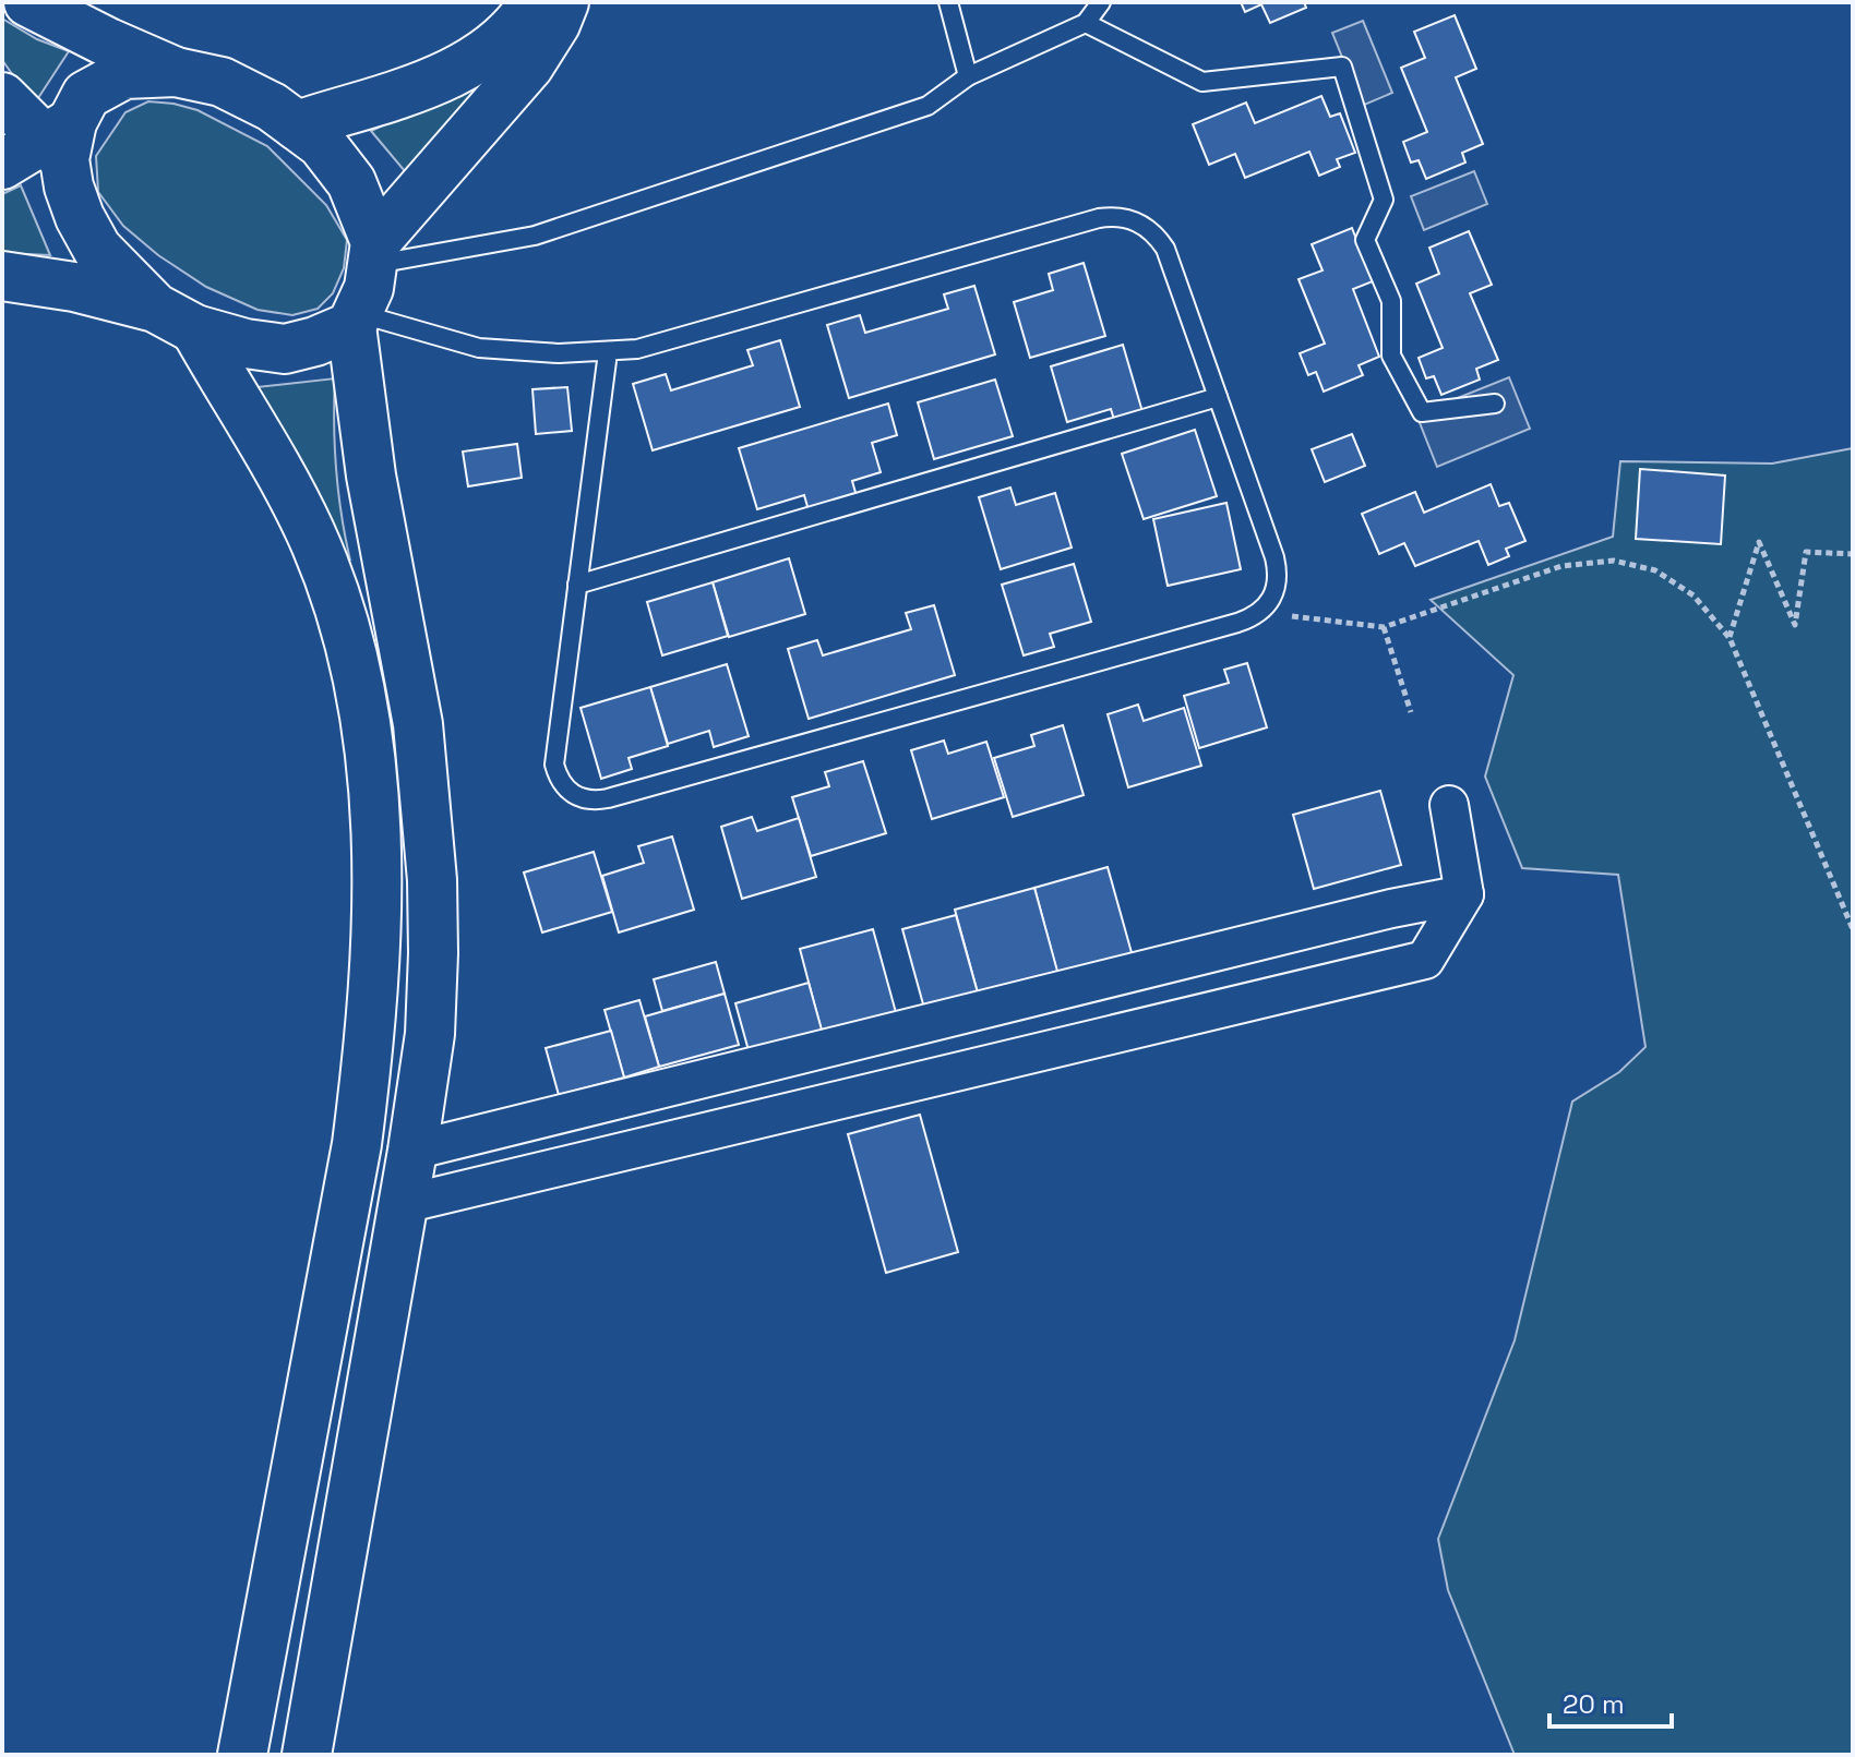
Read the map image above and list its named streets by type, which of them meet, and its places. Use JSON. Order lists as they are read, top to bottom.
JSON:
{
  "scale_bar": "20 m"
}
